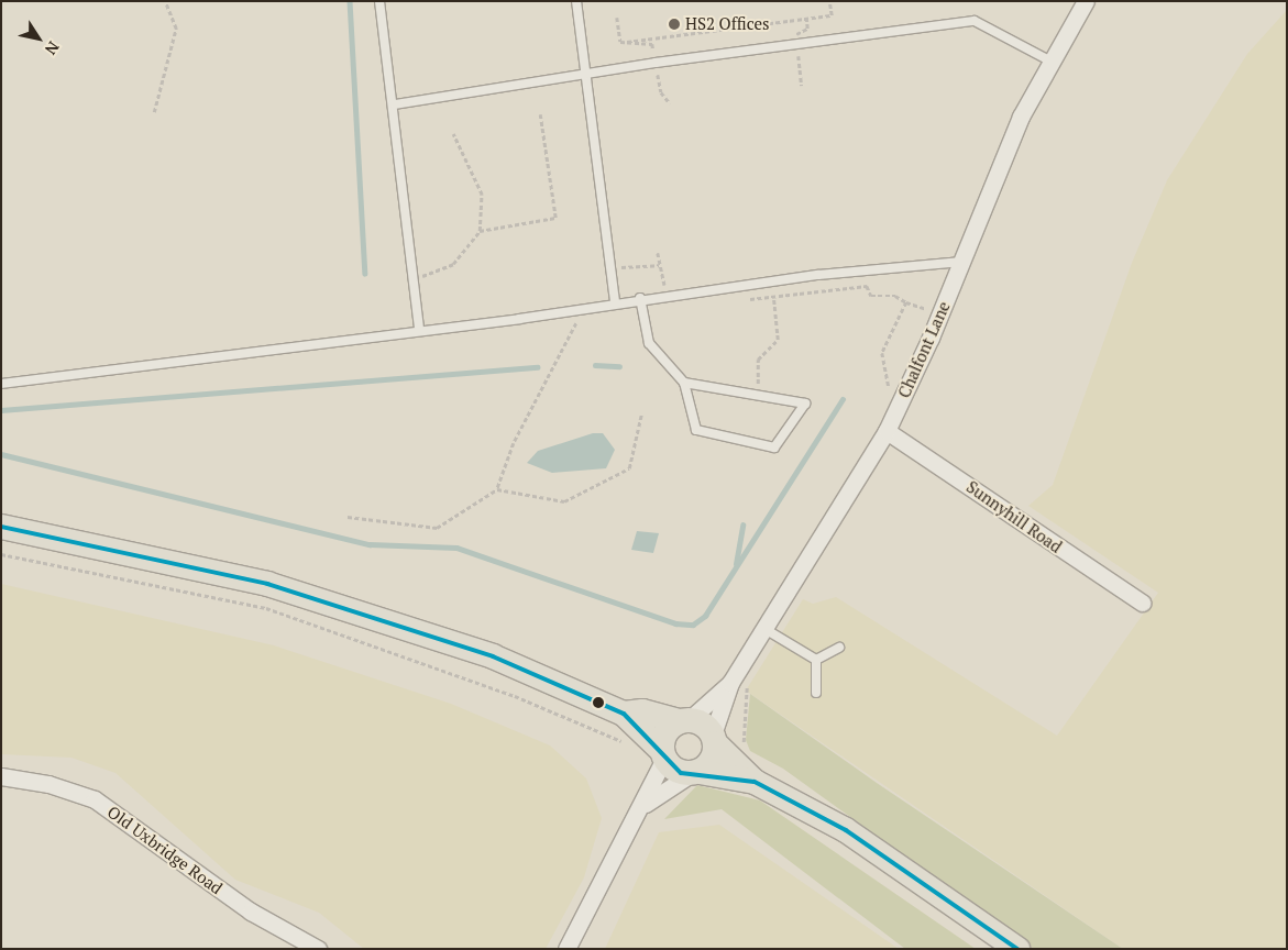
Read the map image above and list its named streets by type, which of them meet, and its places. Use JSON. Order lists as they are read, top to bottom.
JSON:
{
  "streets": {
    "street": ["Chalfont Lane", "Sunnyhill Road", "Old Uxbridge Road"]
  },
  "crossings": [
    ["Chalfont Lane", "Sunnyhill Road"]
  ],
  "places": ["HS2 Offices"],
  "north": "bottom right"
}
